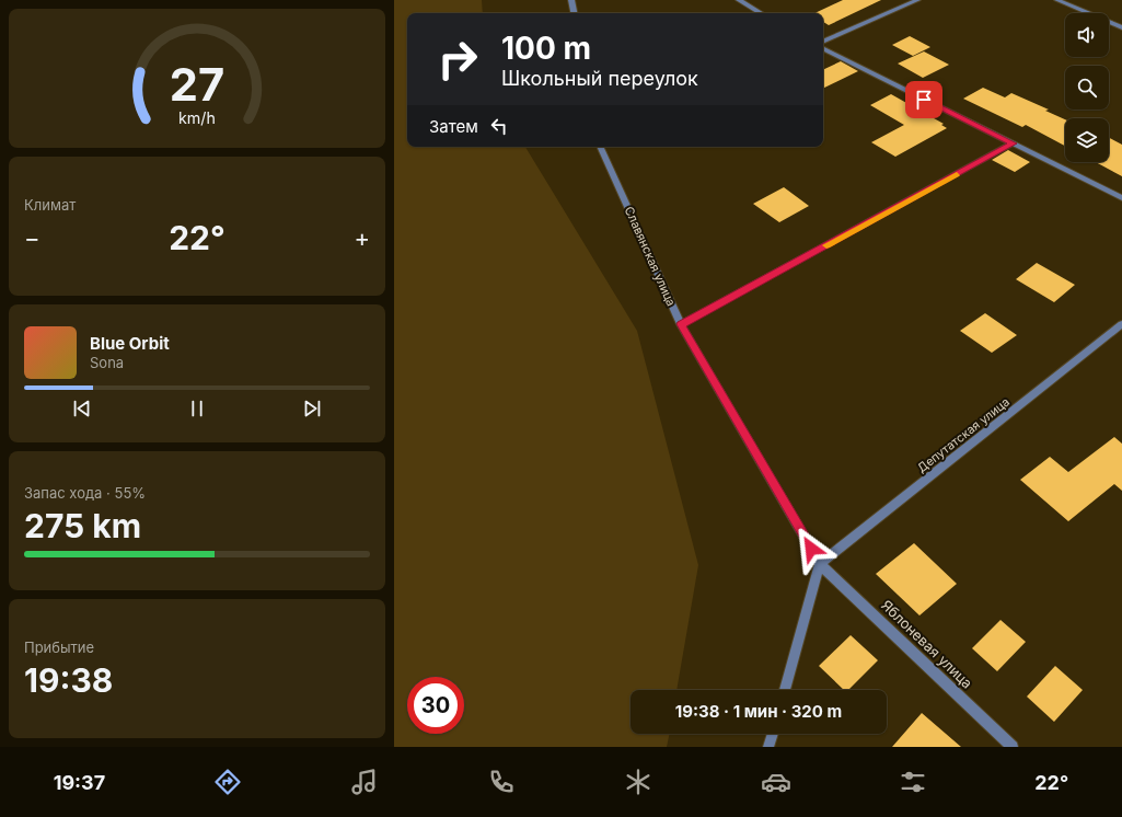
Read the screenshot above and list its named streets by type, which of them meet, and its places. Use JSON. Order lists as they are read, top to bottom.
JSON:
{
  "streets": {
    "street": ["Славянская улица", "Депутатская улица", "Яблоневая улица"]
  },
  "crossings": [
    ["Славянская улица", "Депутатская улица"],
    ["Славянская улица", "Яблоневая улица"],
    ["Депутатская улица", "Яблоневая улица"]
  ],
  "page": {
    "turn": ["100 m", "Школьный переулок"],
    "then": "Затем",
    "tile": [
      "Климат",
      ["Запас хода · 55%", "275 km"],
      ["Прибытие", "19:38"]
    ],
    "heat": ["−", "22°", "+"],
    "song": ["Blue Orbit", "Sona"],
    "limit": "30",
    "trip": "19:38 · 1 мин · 320 m",
    "tabs": ["19:37", "22°"],
    "gauge": ["27", "km/h"]
  }
}
